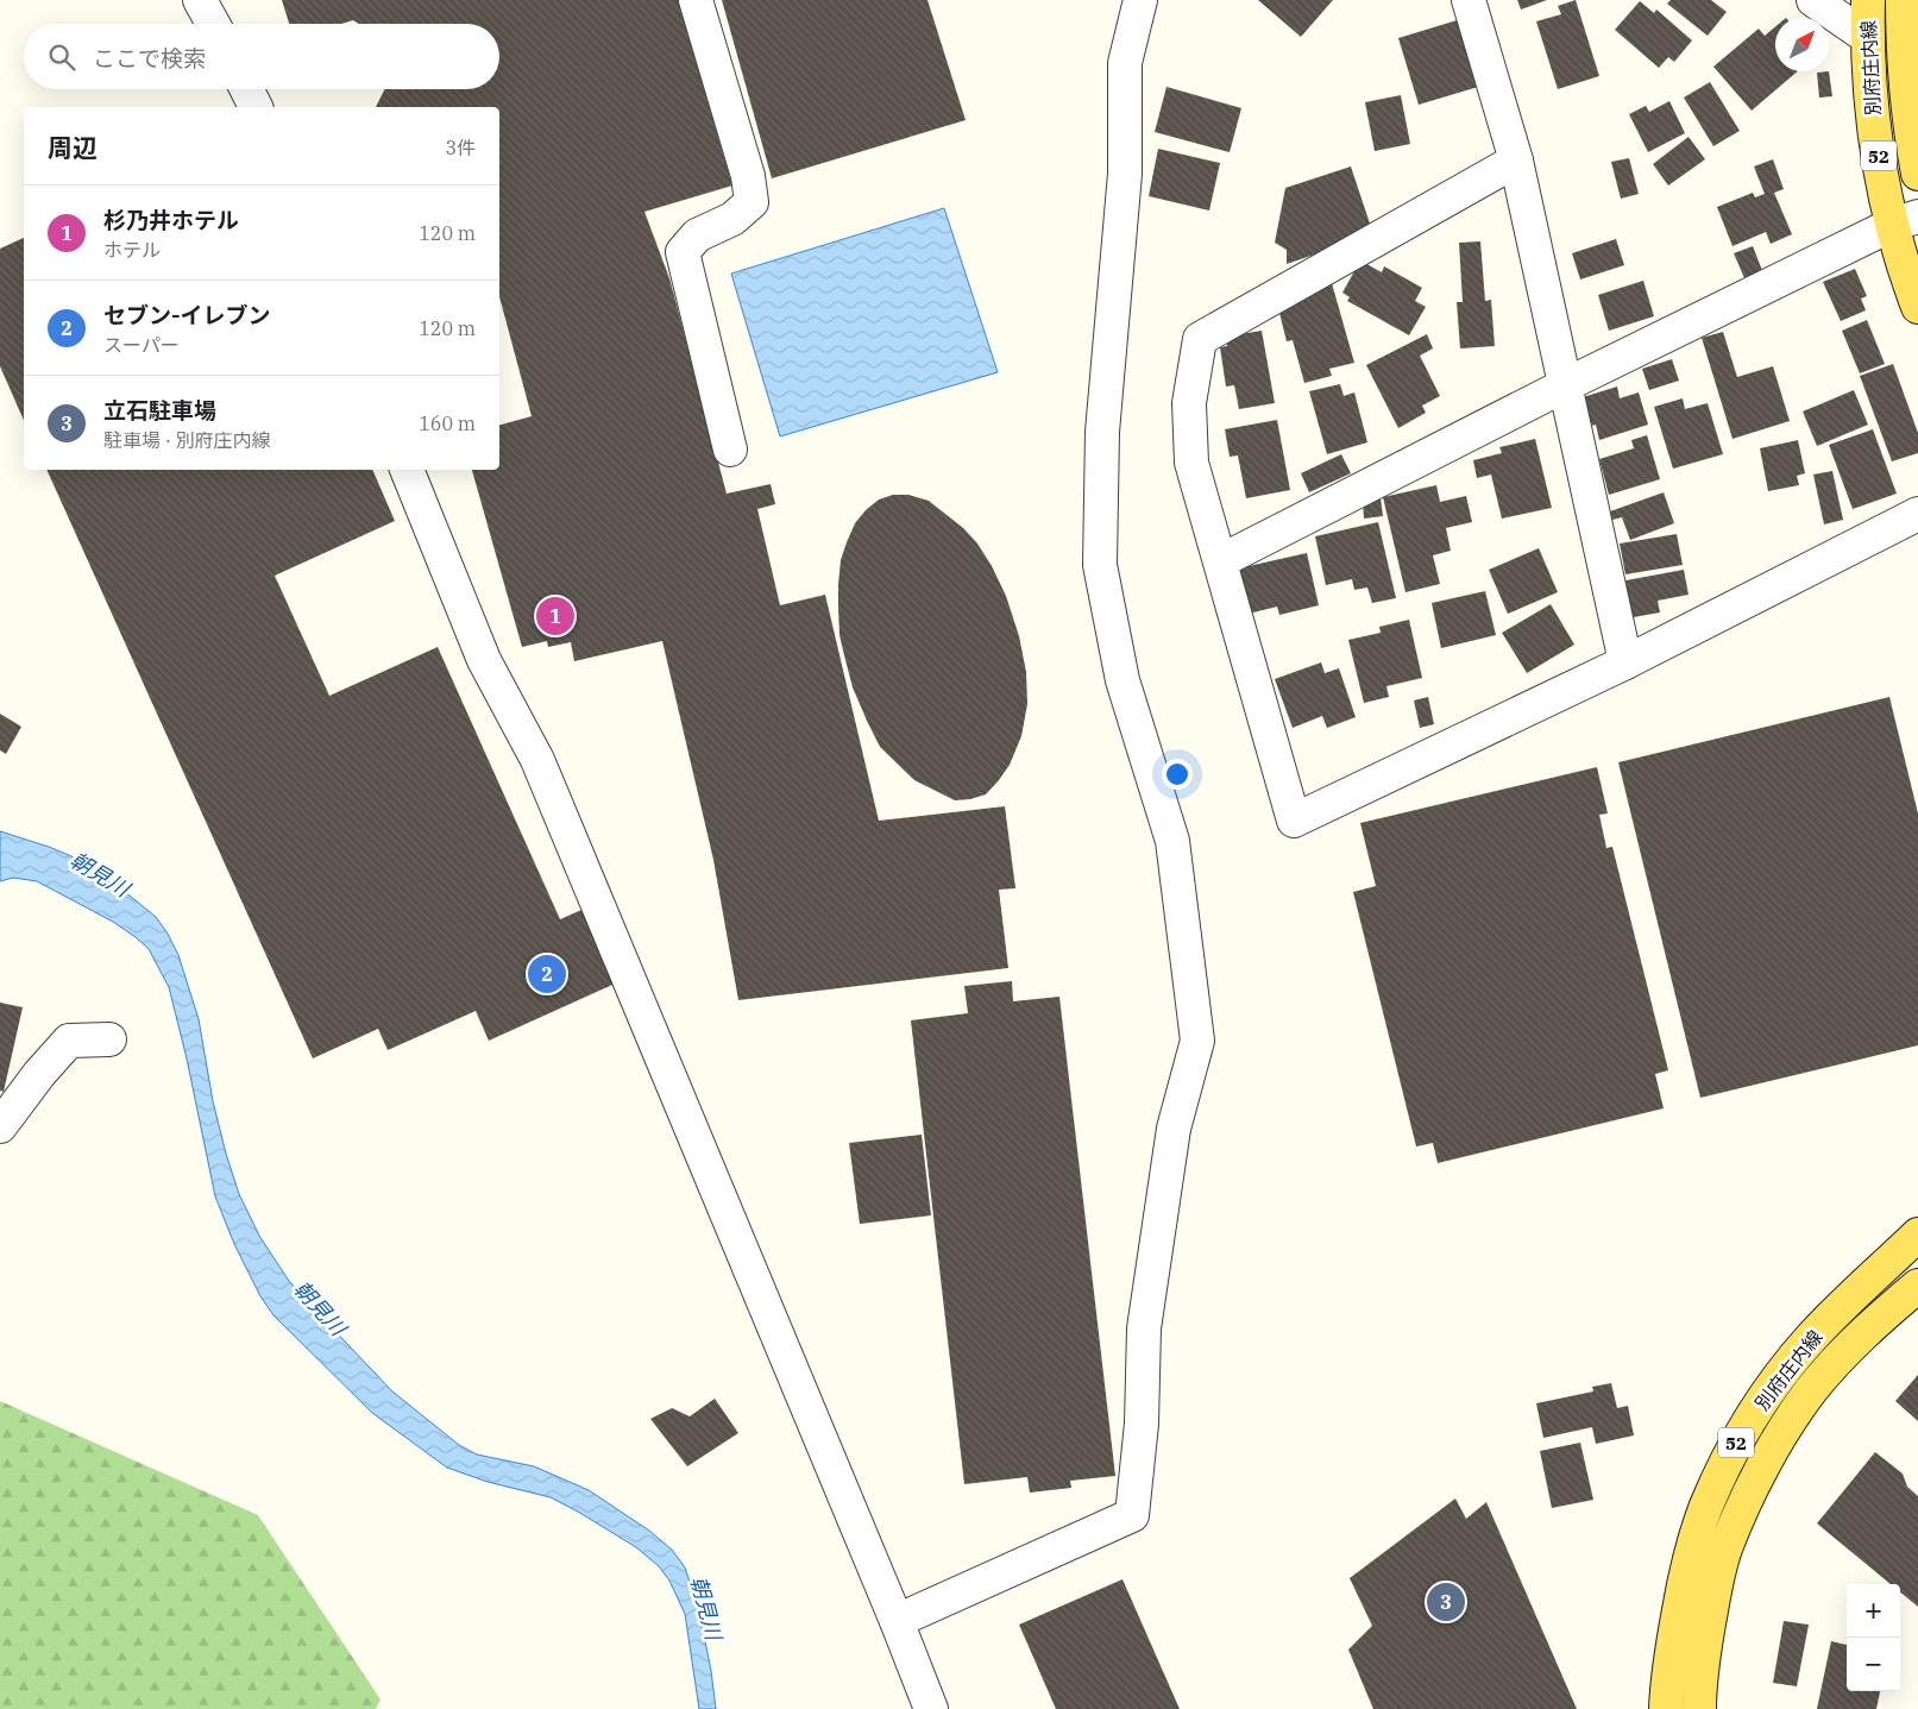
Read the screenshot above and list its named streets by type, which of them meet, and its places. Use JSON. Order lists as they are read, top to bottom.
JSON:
{
  "streets": {
    "main road": ["別府庄内線", "52"]
  },
  "water": ["朝見川"],
  "north": "top right",
  "page": {
    "search": "ここで検索",
    "heading": ["周辺", "3件"],
    "list": [
      {
        "mark": "1",
        "name": "杉乃井ホテル",
        "note": "ホテル",
        "value": "120 m"
      },
      {
        "mark": "2",
        "name": "セブン-イレブン",
        "note": "スーパー",
        "value": "120 m"
      },
      {
        "mark": "3",
        "name": "立石駐車場",
        "note": "駐車場 · 別府庄内線",
        "value": "160 m"
      }
    ],
    "pins": ["1", "2", "3"],
    "map_buttons": ["+", "−"]
  }
}
